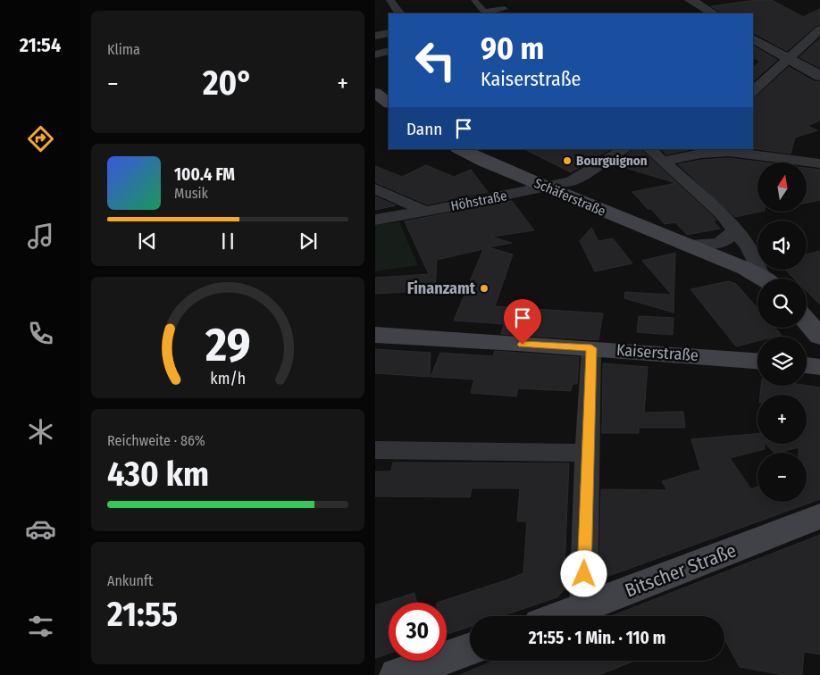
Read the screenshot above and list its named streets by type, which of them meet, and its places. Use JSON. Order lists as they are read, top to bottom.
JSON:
{
  "streets": {
    "main road": ["Schäferstraße", "Kaiserstraße", "Bitscher Straße"],
    "street": ["Höhstraße"]
  },
  "crossings": [
    ["Schäferstraße", "Höhstraße"]
  ],
  "places": ["Bourguignon", "Finanzamt"],
  "north": "top",
  "page": {
    "tabs": "21:54",
    "tile": [
      "Klima",
      ["Reichweite · 86%", "430 km"],
      ["Ankunft", "21:55"]
    ],
    "turn": ["90 m", "Kaiserstraße"],
    "heat": ["−", "20°", "+"],
    "then": "Dann",
    "song": ["100.4 FM", "Musik"],
    "map_buttons": ["+", "−"],
    "limit": "30",
    "trip": "21:55 · 1 Min. · 110 m",
    "gauge": ["29", "km/h"]
  }
}
